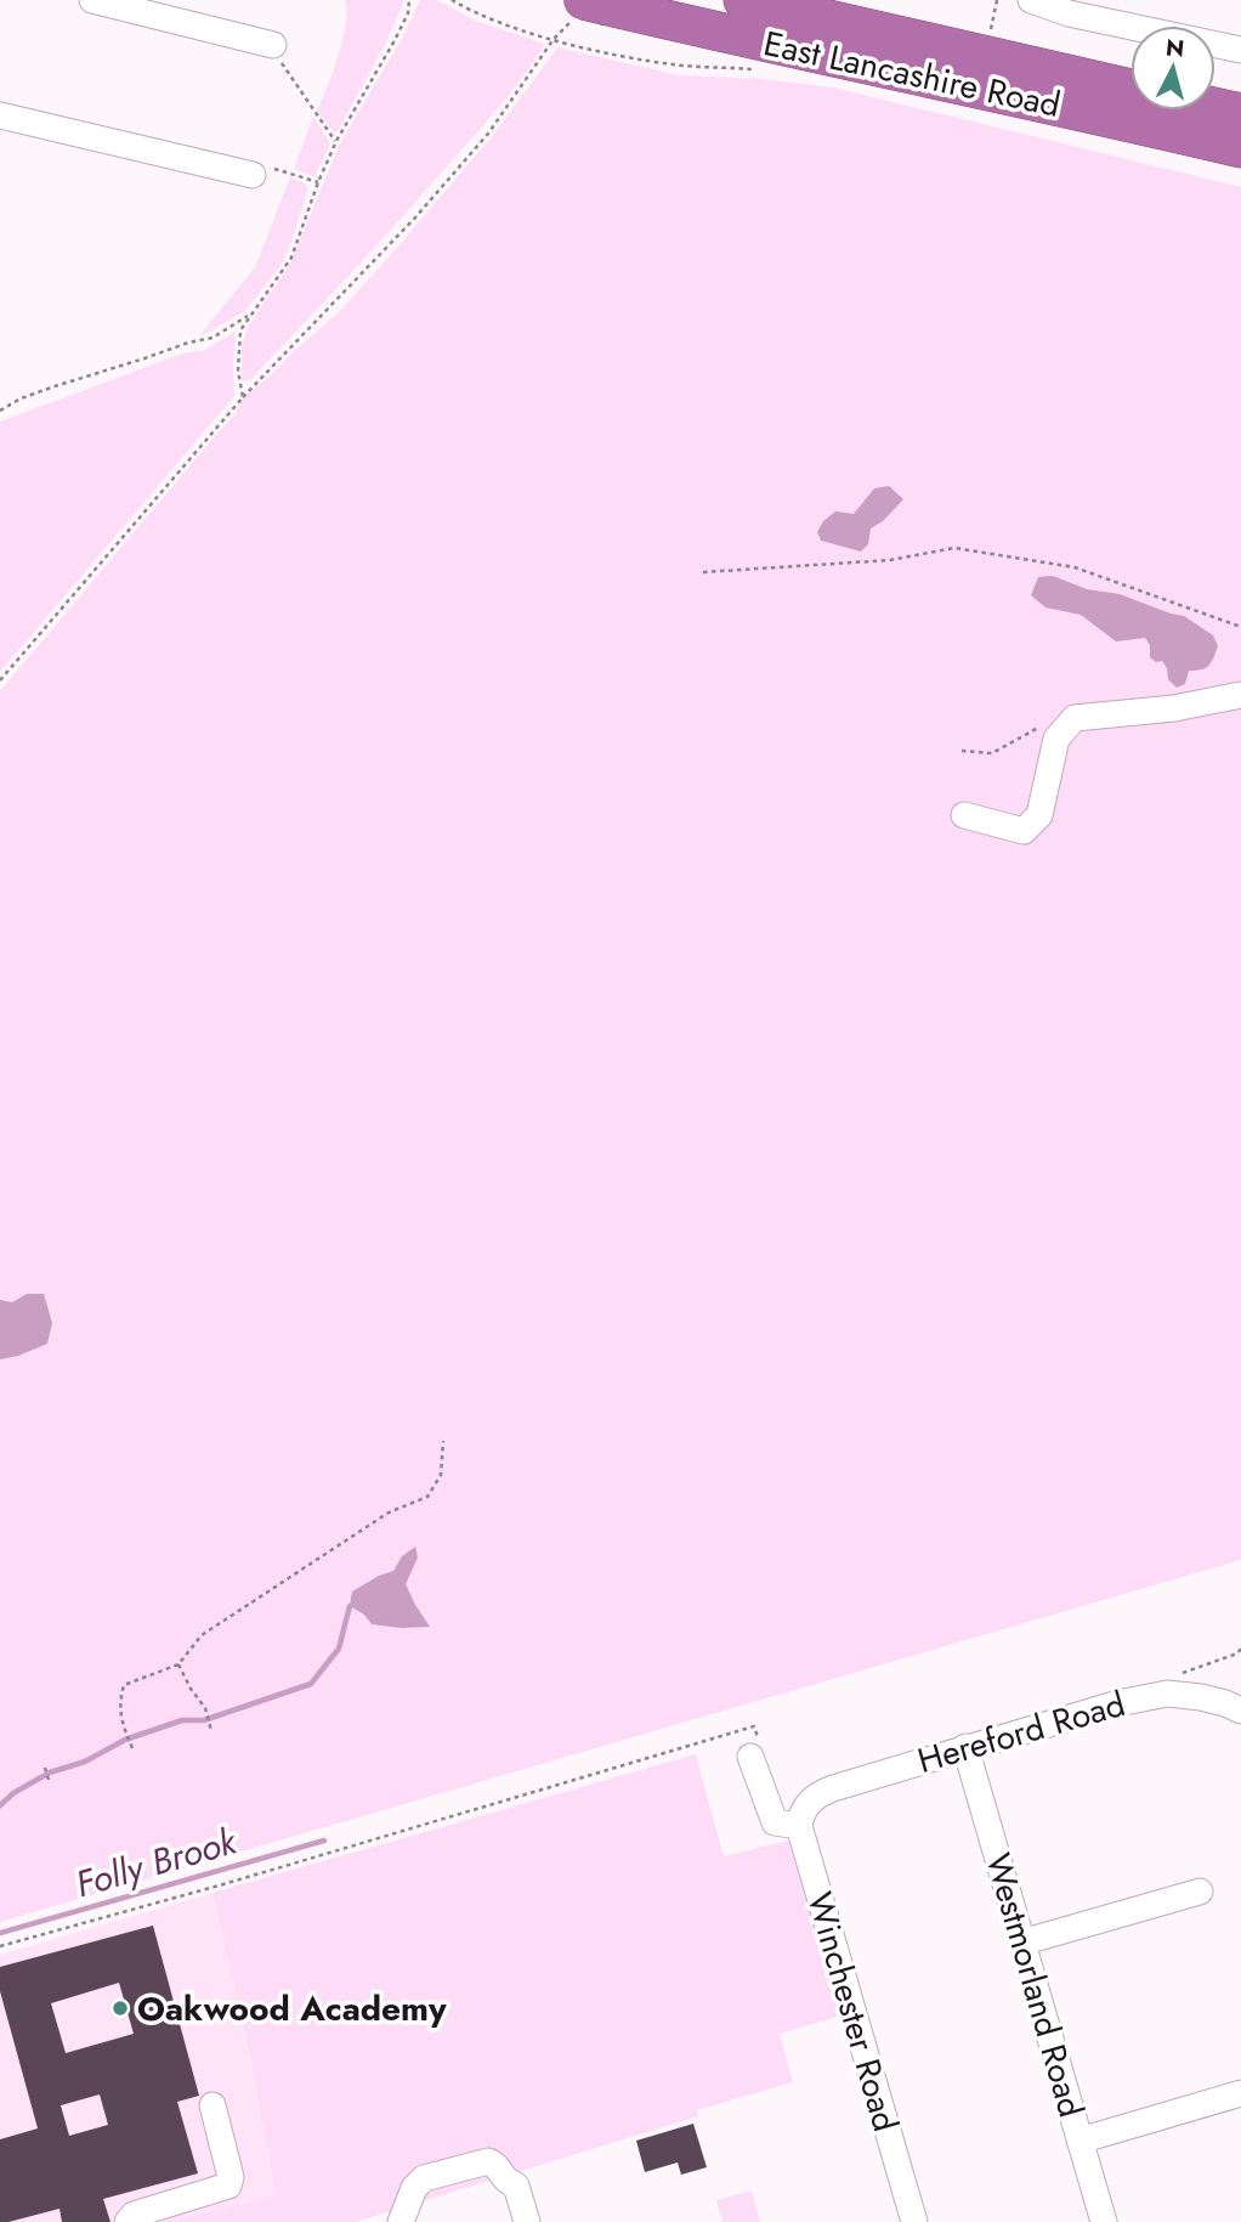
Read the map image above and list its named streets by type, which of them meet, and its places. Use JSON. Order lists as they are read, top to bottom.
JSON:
{
  "streets": {
    "highway": ["East Lancashire Road"],
    "street": ["Hereford Road", "Westmorland Road", "Winchester Road"]
  },
  "crossings": [
    ["Hereford Road", "Westmorland Road"],
    ["Hereford Road", "Winchester Road"]
  ],
  "water": ["Folly Brook"],
  "places": ["Oakwood Academy"],
  "north": "top"
}
